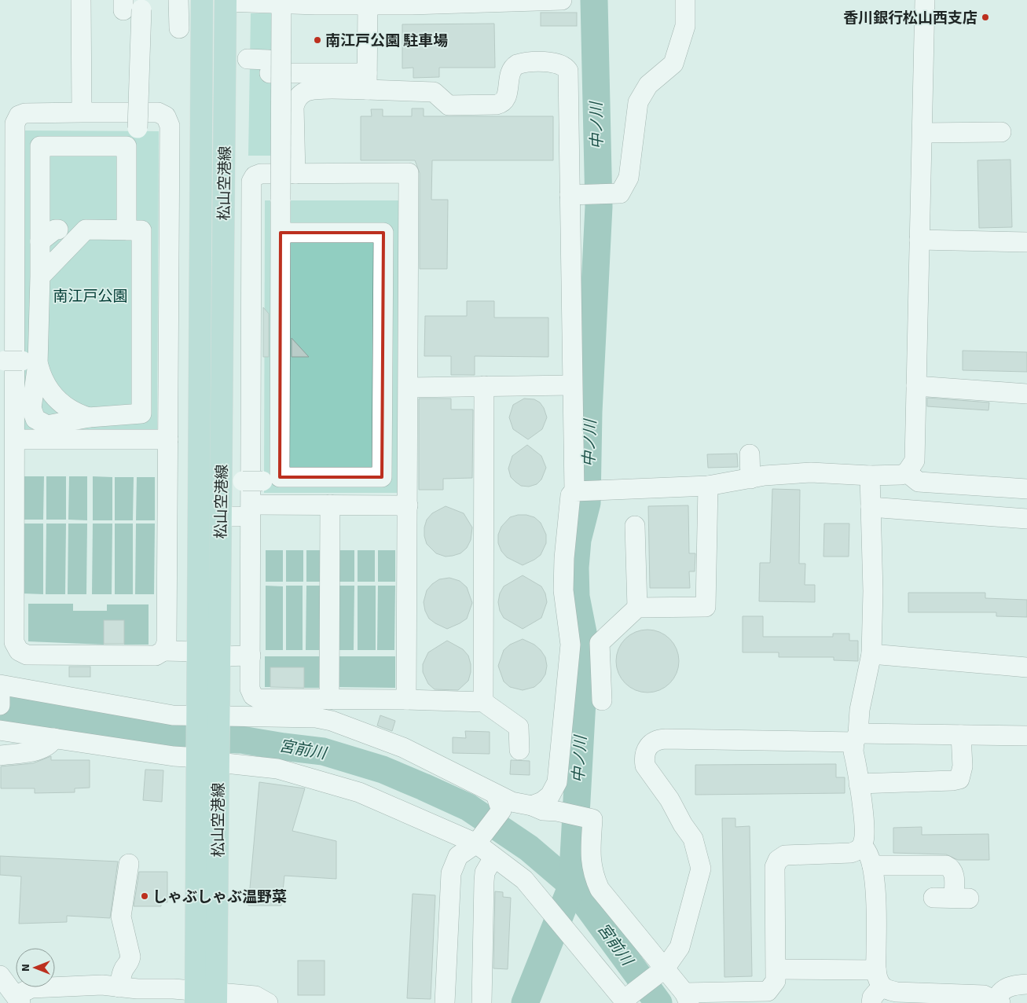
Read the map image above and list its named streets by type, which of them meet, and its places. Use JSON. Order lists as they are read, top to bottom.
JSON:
{
  "streets": {
    "main road": ["松山空港線"]
  },
  "water": ["中ノ川", "宮前川"],
  "parks": ["南江戸公園"],
  "places": ["香川銀行松山西支店", "南江戸公園 駐車場", "しゃぶしゃぶ温野菜"],
  "north": "left"
}
